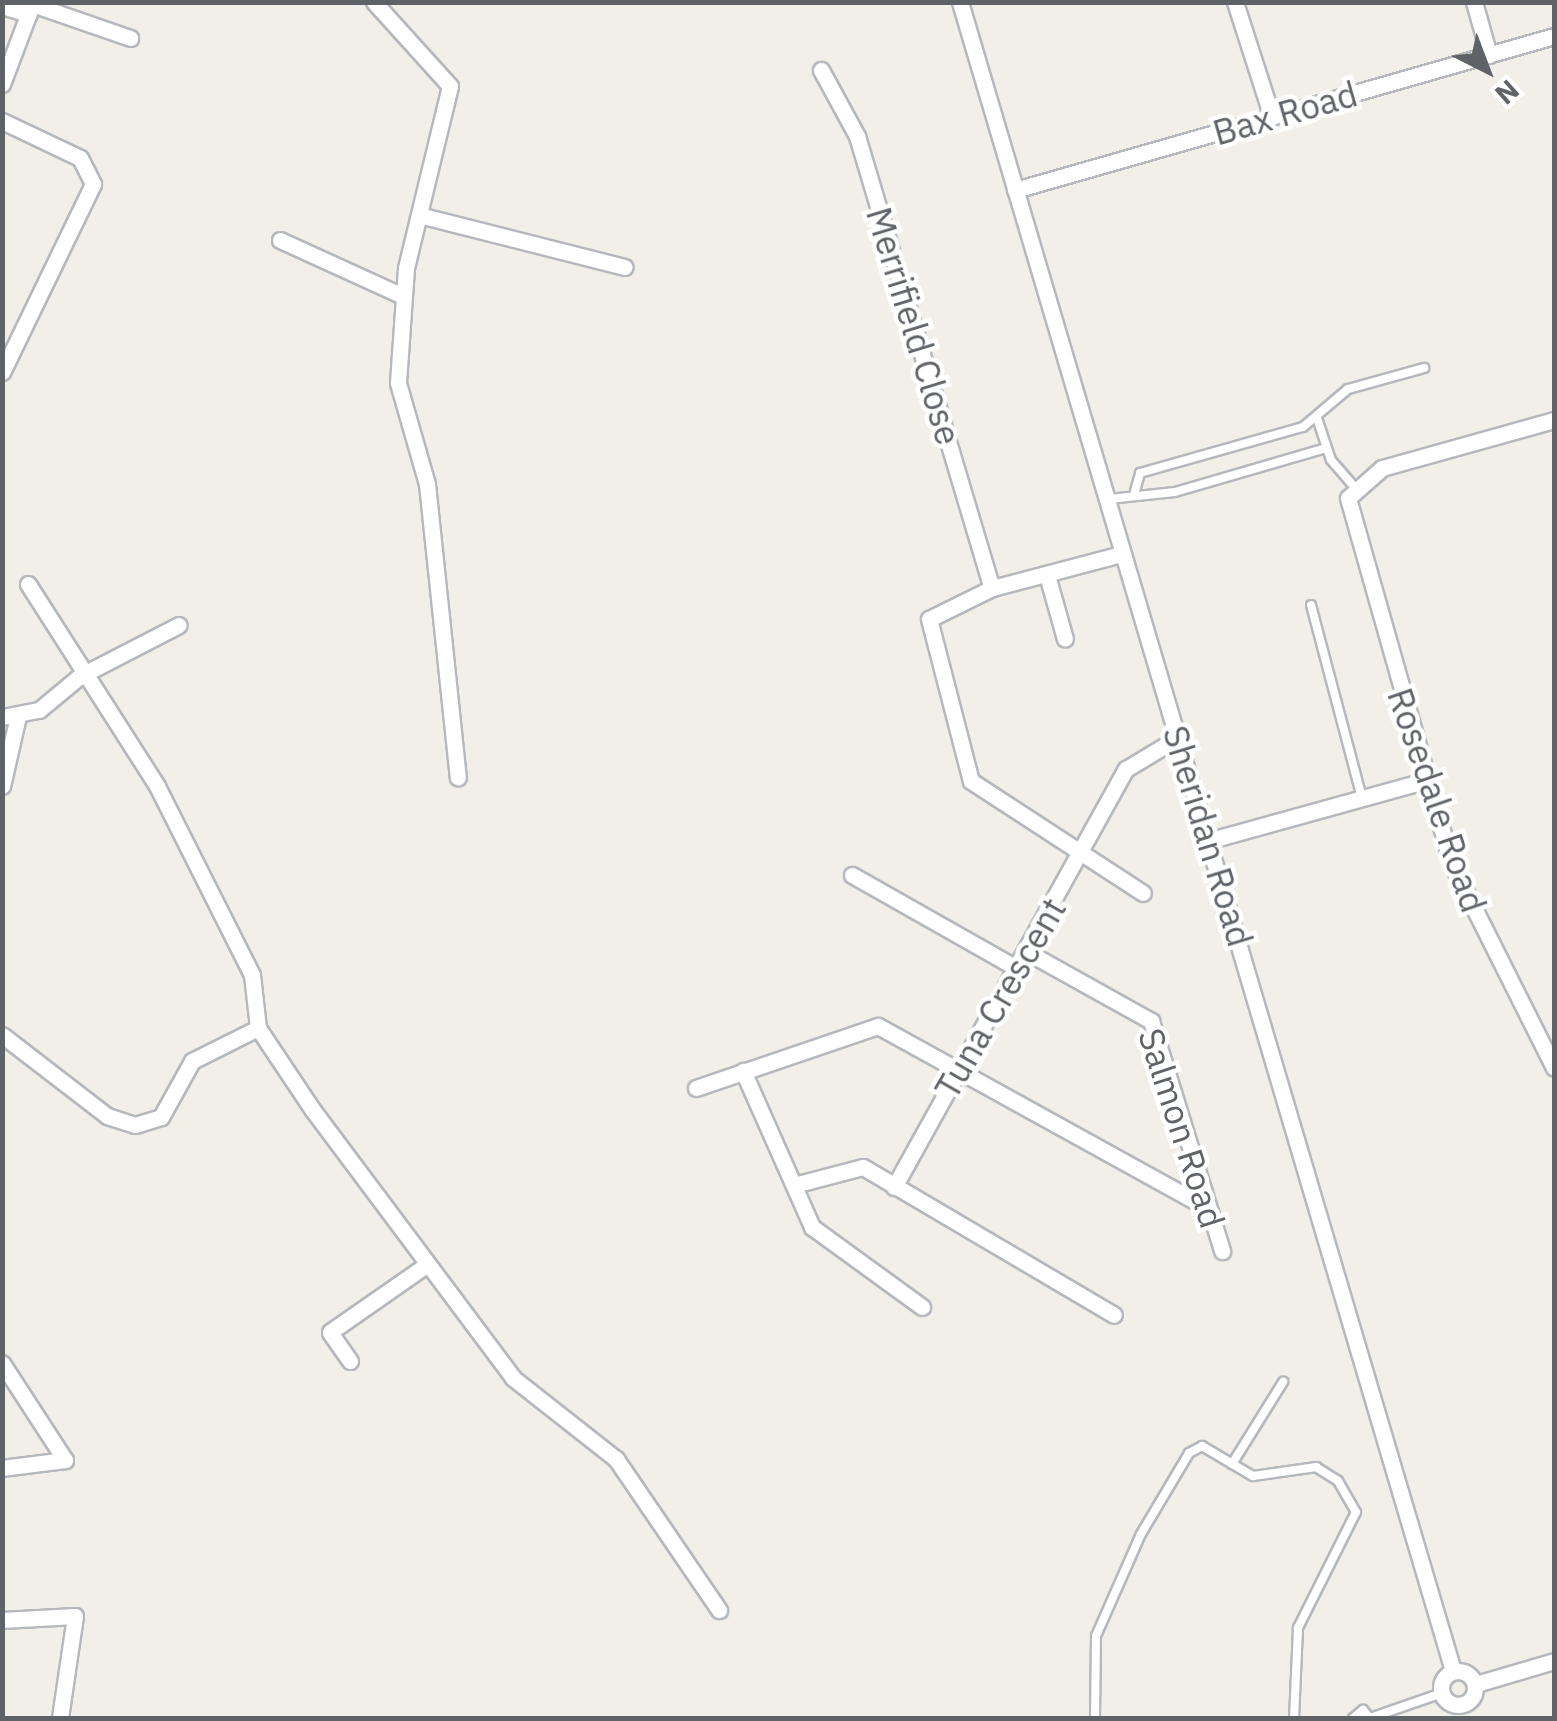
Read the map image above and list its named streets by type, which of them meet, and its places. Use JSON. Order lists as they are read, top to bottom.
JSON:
{
  "streets": {
    "street": [
      "Bax Road",
      "Merrifield Close",
      "Rosedale Road",
      "Sheridan Road",
      "Tuna Crescent",
      "Salmon Road"
    ]
  },
  "crossings": [
    ["Bax Road", "Sheridan Road"],
    ["Sheridan Road", "Tuna Crescent"],
    ["Tuna Crescent", "Salmon Road"]
  ],
  "north": "bottom right"
}
